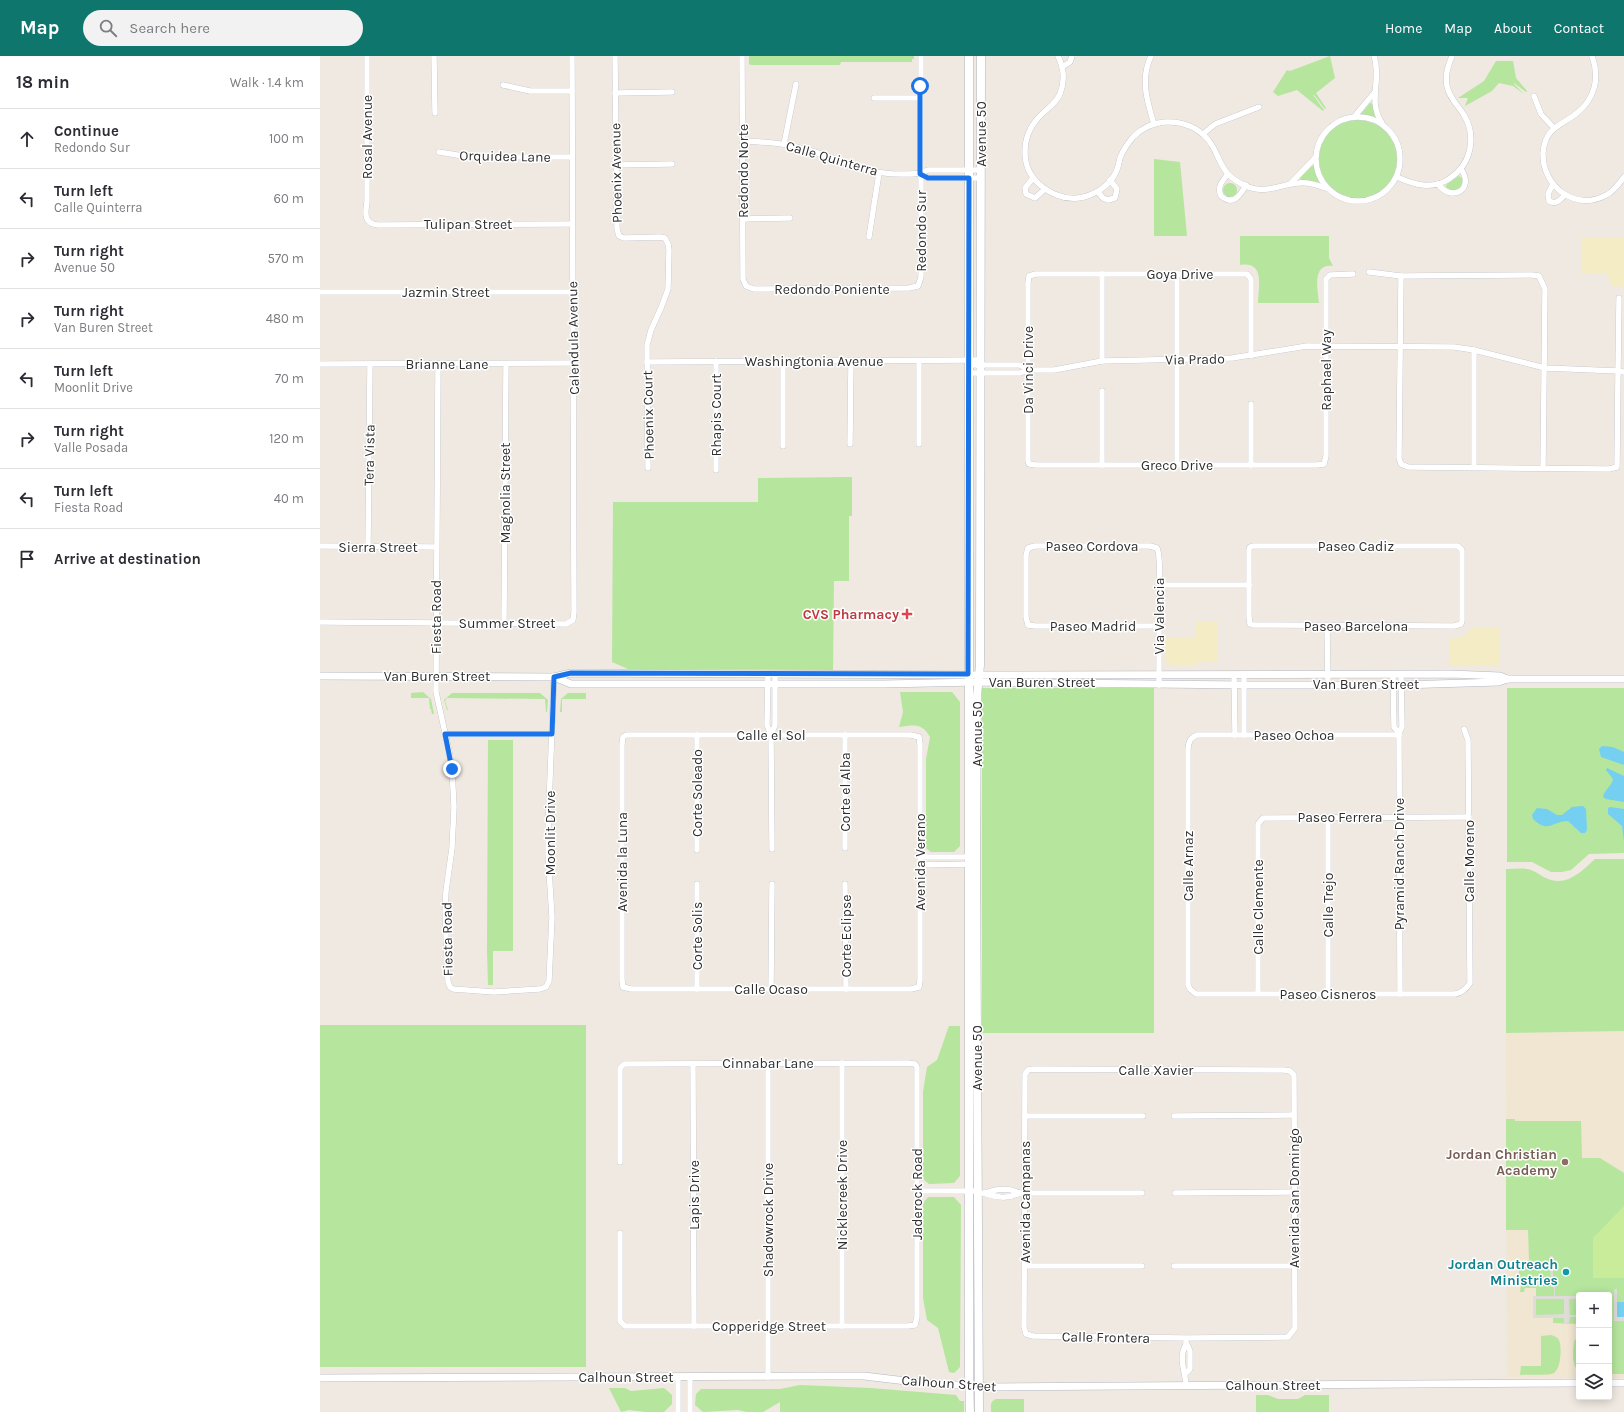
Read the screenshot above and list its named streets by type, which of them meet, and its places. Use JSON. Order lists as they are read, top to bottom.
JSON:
{
  "streets": {
    "main road": ["Avenue 50"],
    "street": [
      "Rosal Avenue",
      "Orquidea Lane",
      "Calle Quinterra",
      "Redondo Norte",
      "Phoenix Avenue",
      "Tulipan Street",
      "Redondo Sur",
      "Goya Drive",
      "Redondo Poniente",
      "Jazmin Street",
      "Calendula Avenue",
      "Via Prado",
      "Washingtonia Avenue",
      "Brianne Lane",
      "Da Vinci Drive",
      "Raphael Way",
      "Phoenix Court",
      "Rhapis Court",
      "Tera Vista",
      "Greco Drive",
      "Magnolia Street",
      "Paseo Cordova",
      "Paseo Cadiz",
      "Sierra Street",
      "Via Valencia",
      "Fiesta Road",
      "Summer Street",
      "Paseo Madrid",
      "Paseo Barcelona",
      "Van Buren Street",
      "Calle el Sol",
      "Paseo Ochoa",
      "Corte el Alba",
      "Corte Soleado",
      "Paseo Ferrera",
      "Moonlit Drive",
      "Calle Moreno",
      "Avenida la Luna",
      "Avenida Verano",
      "Pyramid Ranch Drive",
      "Calle Arnaz",
      "Calle Trejo",
      "Calle Clemente",
      "Corte Solis",
      "Corte Eclipse",
      "Calle Ocaso",
      "Paseo Cisneros",
      "Cinnabar Lane",
      "Calle Xavier",
      "Jaderock Road",
      "Lapis Drive",
      "Nicklecreek Drive",
      "Avenida San Domingo",
      "Avenida Campanas",
      "Shadowrock Drive",
      "Copperidge Street",
      "Calle Frontera",
      "Calhoun Street"
    ]
  },
  "crossings": [
    ["Avenue 50", "Calle Quinterra"],
    ["Avenue 50", "Via Prado"],
    ["Avenue 50", "Washingtonia Avenue"],
    ["Avenue 50", "Van Buren Street"],
    ["Avenue 50", "Calhoun Street"],
    ["Rosal Avenue", "Tulipan Street"],
    ["Orquidea Lane", "Calendula Avenue"],
    ["Calle Quinterra", "Redondo Norte"],
    ["Calle Quinterra", "Redondo Sur"],
    ["Redondo Norte", "Redondo Poniente"],
    ["Phoenix Avenue", "Washingtonia Avenue"],
    ["Phoenix Avenue", "Phoenix Court"],
    ["Tulipan Street", "Calendula Avenue"],
    ["Redondo Sur", "Redondo Poniente"],
    ["Goya Drive", "Via Prado"],
    ["Goya Drive", "Da Vinci Drive"],
    ["Jazmin Street", "Calendula Avenue"],
    ["Calendula Avenue", "Brianne Lane"],
    ["Calendula Avenue", "Summer Street"],
    ["Via Prado", "Washingtonia Avenue"],
    ["Via Prado", "Da Vinci Drive"],
    ["Via Prado", "Raphael Way"],
    ["Washingtonia Avenue", "Phoenix Court"],
    ["Washingtonia Avenue", "Rhapis Court"],
    ["Brianne Lane", "Tera Vista"],
    ["Brianne Lane", "Magnolia Street"],
    ["Brianne Lane", "Fiesta Road"],
    ["Da Vinci Drive", "Greco Drive"],
    ["Raphael Way", "Greco Drive"],
    ["Tera Vista", "Sierra Street"],
    ["Magnolia Street", "Summer Street"],
    ["Paseo Cordova", "Via Valencia"],
    ["Paseo Cordova", "Paseo Madrid"],
    ["Paseo Cadiz", "Paseo Barcelona"],
    ["Sierra Street", "Fiesta Road"],
    ["Via Valencia", "Paseo Madrid"],
    ["Via Valencia", "Van Buren Street"],
    ["Fiesta Road", "Summer Street"],
    ["Fiesta Road", "Van Buren Street"],
    ["Fiesta Road", "Moonlit Drive"],
    ["Van Buren Street", "Moonlit Drive"],
    ["Van Buren Street", "Pyramid Ranch Drive"],
    ["Calle el Sol", "Corte el Alba"],
    ["Calle el Sol", "Corte Soleado"],
    ["Calle el Sol", "Avenida la Luna"],
    ["Calle el Sol", "Avenida Verano"],
    ["Paseo Ochoa", "Pyramid Ranch Drive"],
    ["Paseo Ochoa", "Calle Arnaz"],
    ["Paseo Ferrera", "Calle Moreno"],
    ["Paseo Ferrera", "Pyramid Ranch Drive"],
    ["Paseo Ferrera", "Calle Trejo"],
    ["Paseo Ferrera", "Calle Clemente"],
    ["Calle Moreno", "Paseo Cisneros"],
    ["Avenida la Luna", "Calle Ocaso"],
    ["Avenida Verano", "Calle Ocaso"],
    ["Pyramid Ranch Drive", "Paseo Cisneros"],
    ["Calle Arnaz", "Paseo Cisneros"],
    ["Calle Trejo", "Paseo Cisneros"],
    ["Calle Clemente", "Paseo Cisneros"],
    ["Corte Solis", "Calle Ocaso"],
    ["Corte Eclipse", "Calle Ocaso"],
    ["Cinnabar Lane", "Jaderock Road"],
    ["Cinnabar Lane", "Lapis Drive"],
    ["Cinnabar Lane", "Nicklecreek Drive"],
    ["Cinnabar Lane", "Shadowrock Drive"],
    ["Calle Xavier", "Avenida San Domingo"],
    ["Calle Xavier", "Avenida Campanas"],
    ["Jaderock Road", "Copperidge Street"],
    ["Lapis Drive", "Copperidge Street"],
    ["Nicklecreek Drive", "Copperidge Street"],
    ["Avenida San Domingo", "Calle Frontera"],
    ["Avenida Campanas", "Calle Frontera"],
    ["Shadowrock Drive", "Copperidge Street"],
    ["Shadowrock Drive", "Calhoun Street"]
  ],
  "places": {
    "health": ["CVS Pharmacy"],
    "other": ["Jordan Christian Academy", "Jordan Outreach Ministries"]
  },
  "page": {
    "header": "Map",
    "search": "Search here",
    "nav": [
      "Home",
      "Map",
      "About",
      "Contact"
    ],
    "heading": ["18 min", "Walk · 1.4 km"],
    "list": [
      ["Continue", "Redondo Sur", "100 m"],
      ["Turn left", "Calle Quinterra", "60 m"],
      ["Turn right", "Avenue 50", "570 m"],
      ["Turn right", "Van Buren Street", "480 m"],
      ["Turn left", "Moonlit Drive", "70 m"],
      ["Turn right", "Valle Posada", "120 m"],
      ["Turn left", "Fiesta Road", "40 m"],
      "Arrive at destination"
    ],
    "map_buttons": ["+", "−"]
  }
}
